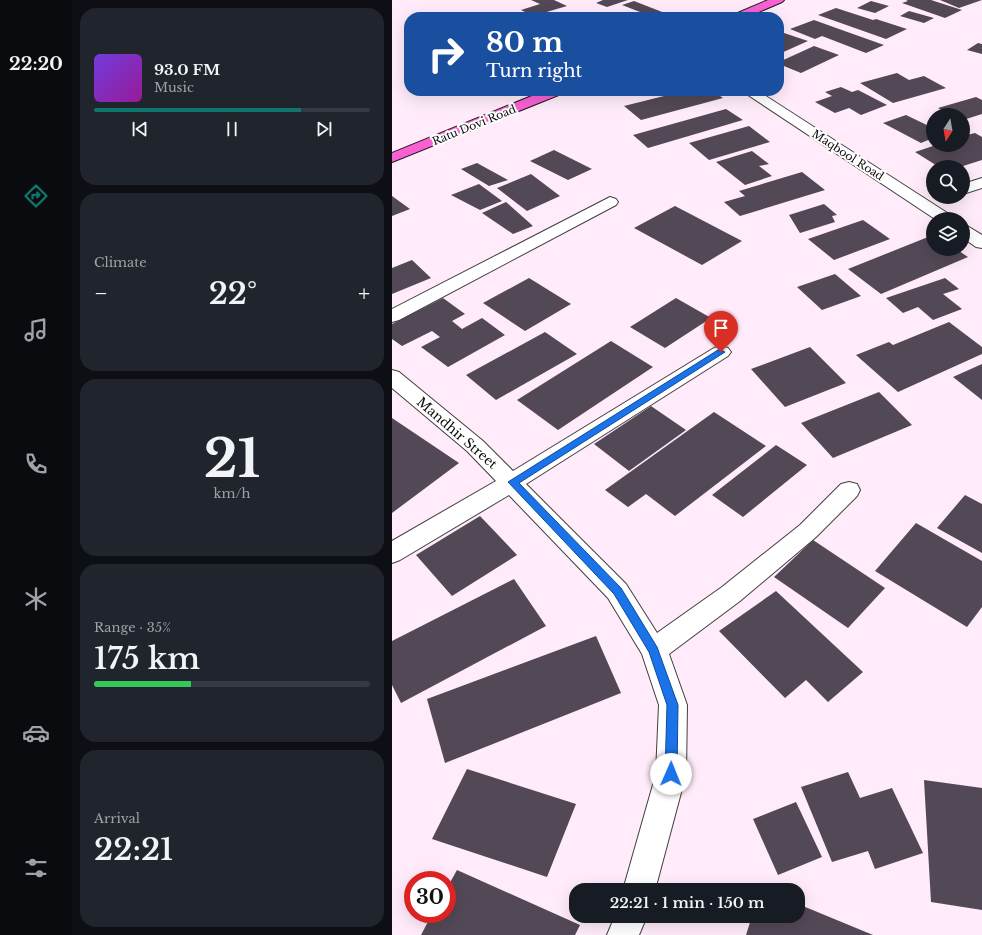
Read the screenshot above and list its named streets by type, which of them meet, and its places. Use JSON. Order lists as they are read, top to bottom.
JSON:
{
  "streets": {
    "main road": ["Ratu Dovi Road"],
    "street": ["Maqbool Road", "Mandhir Street"]
  },
  "north": "bottom",
  "page": {
    "tabs": "22:20",
    "turn": ["80 m", "Turn right"],
    "song": ["93.0 FM", "Music"],
    "tile": [
      "Climate",
      ["21", "km/h"],
      ["Range · 35%", "175 km"],
      ["Arrival", "22:21"]
    ],
    "heat": ["−", "22°", "+"],
    "limit": "30",
    "trip": "22:21 · 1 min · 150 m"
  }
}
